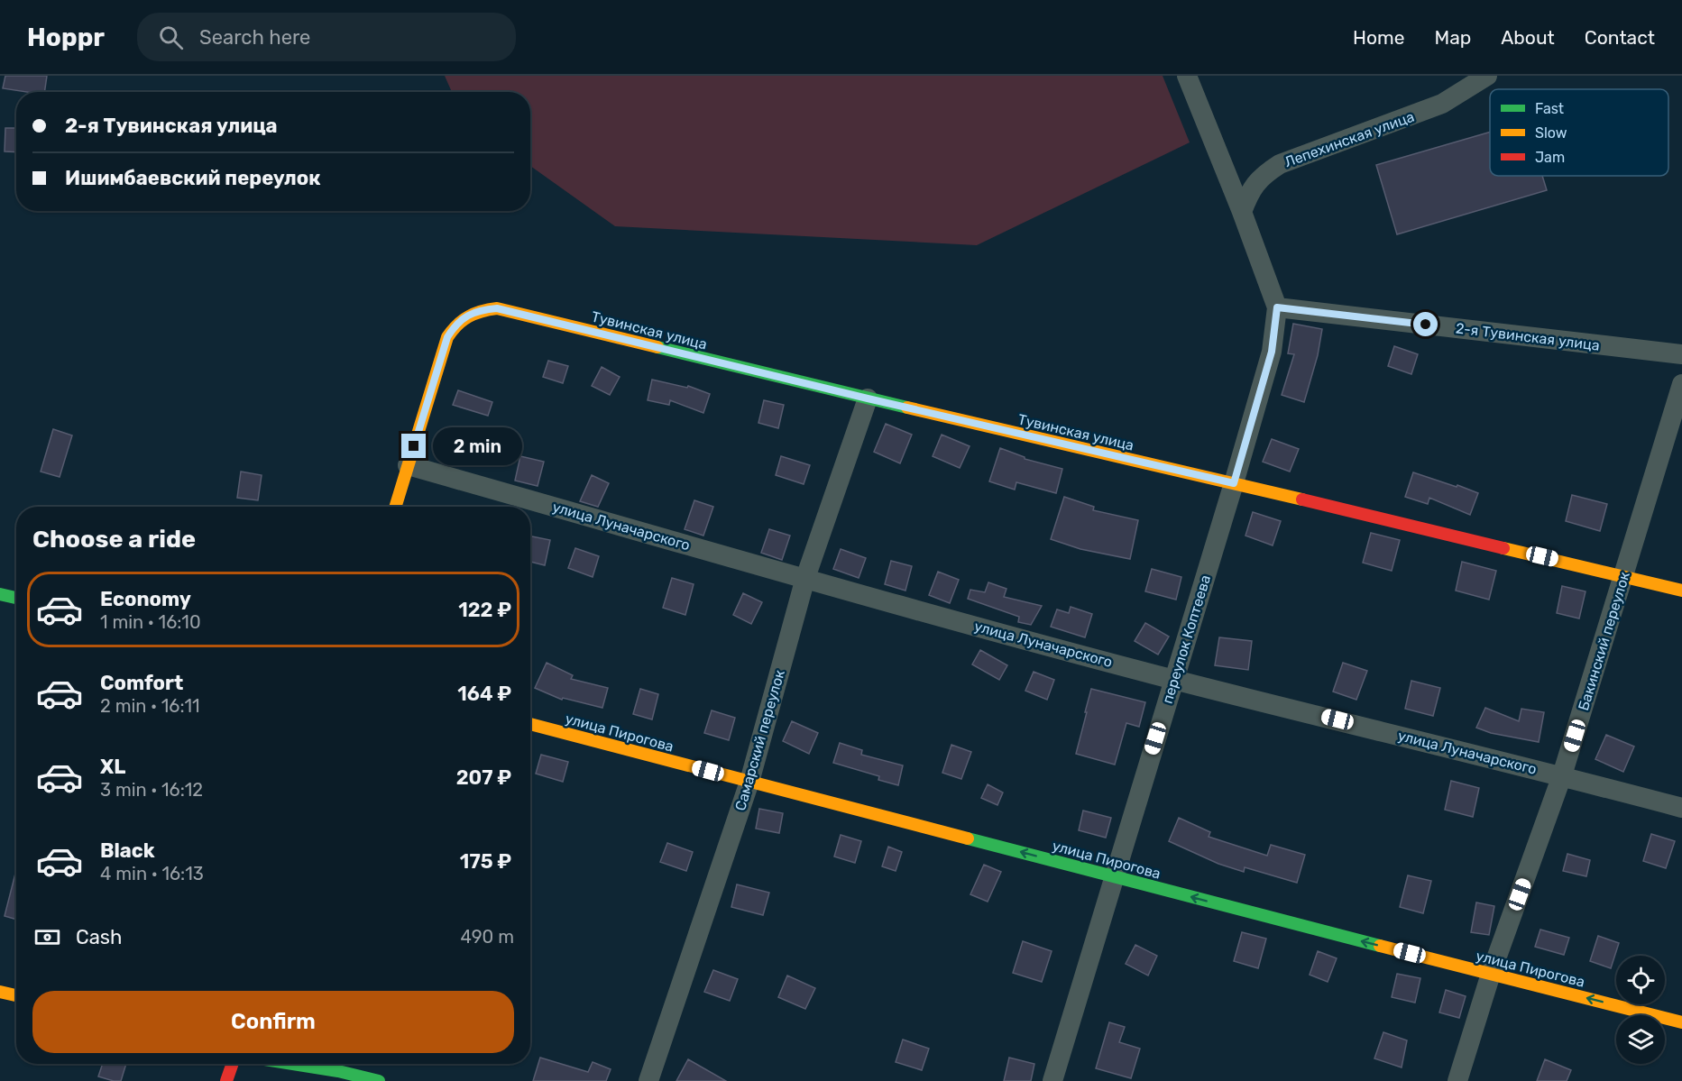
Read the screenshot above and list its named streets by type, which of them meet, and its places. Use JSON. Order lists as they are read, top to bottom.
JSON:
{
  "streets": {
    "street": [
      "Лепехинская улица",
      "Тувинская улица",
      "2-я Тувинская улица",
      "улица Луначарского",
      "переулок Коптеева",
      "Бакинский переулок",
      "улица Пирогова",
      "Самарский переулок"
    ]
  },
  "crossings": [
    ["Тувинская улица", "улица Луначарского"],
    ["Тувинская улица", "переулок Коптеева"],
    ["Тувинская улица", "Бакинский переулок"],
    ["Тувинская улица", "Самарский переулок"],
    ["2-я Тувинская улица", "переулок Коптеева"],
    ["улица Луначарского", "переулок Коптеева"],
    ["улица Луначарского", "Бакинский переулок"],
    ["улица Луначарского", "Самарский переулок"],
    ["переулок Коптеева", "улица Пирогова"],
    ["Бакинский переулок", "улица Пирогова"],
    ["улица Пирогова", "Самарский переулок"]
  ],
  "one_way": ["улица Пирогова"],
  "legend": ["Fast", "Slow", "Jam"],
  "page": {
    "header": "Hoppr",
    "search": "Search here",
    "nav": [
      "Home",
      "Map",
      "About",
      "Contact"
    ],
    "banner": ["2-я Тувинская улица", "Ишимбаевский переулок"],
    "bubble": "2 min",
    "heading": "Choose a ride",
    "list": [
      {
        "name": "Economy",
        "note": "1 min · 16:10",
        "value": "122 ₽"
      },
      {
        "name": "Comfort",
        "note": "2 min · 16:11",
        "value": "164 ₽"
      },
      {
        "name": "XL",
        "note": "3 min · 16:12",
        "value": "207 ₽"
      },
      {
        "name": "Black",
        "note": "4 min · 16:13",
        "value": "175 ₽"
      }
    ],
    "pay": ["Cash", "490 m"],
    "buttons": "Confirm"
  }
}
